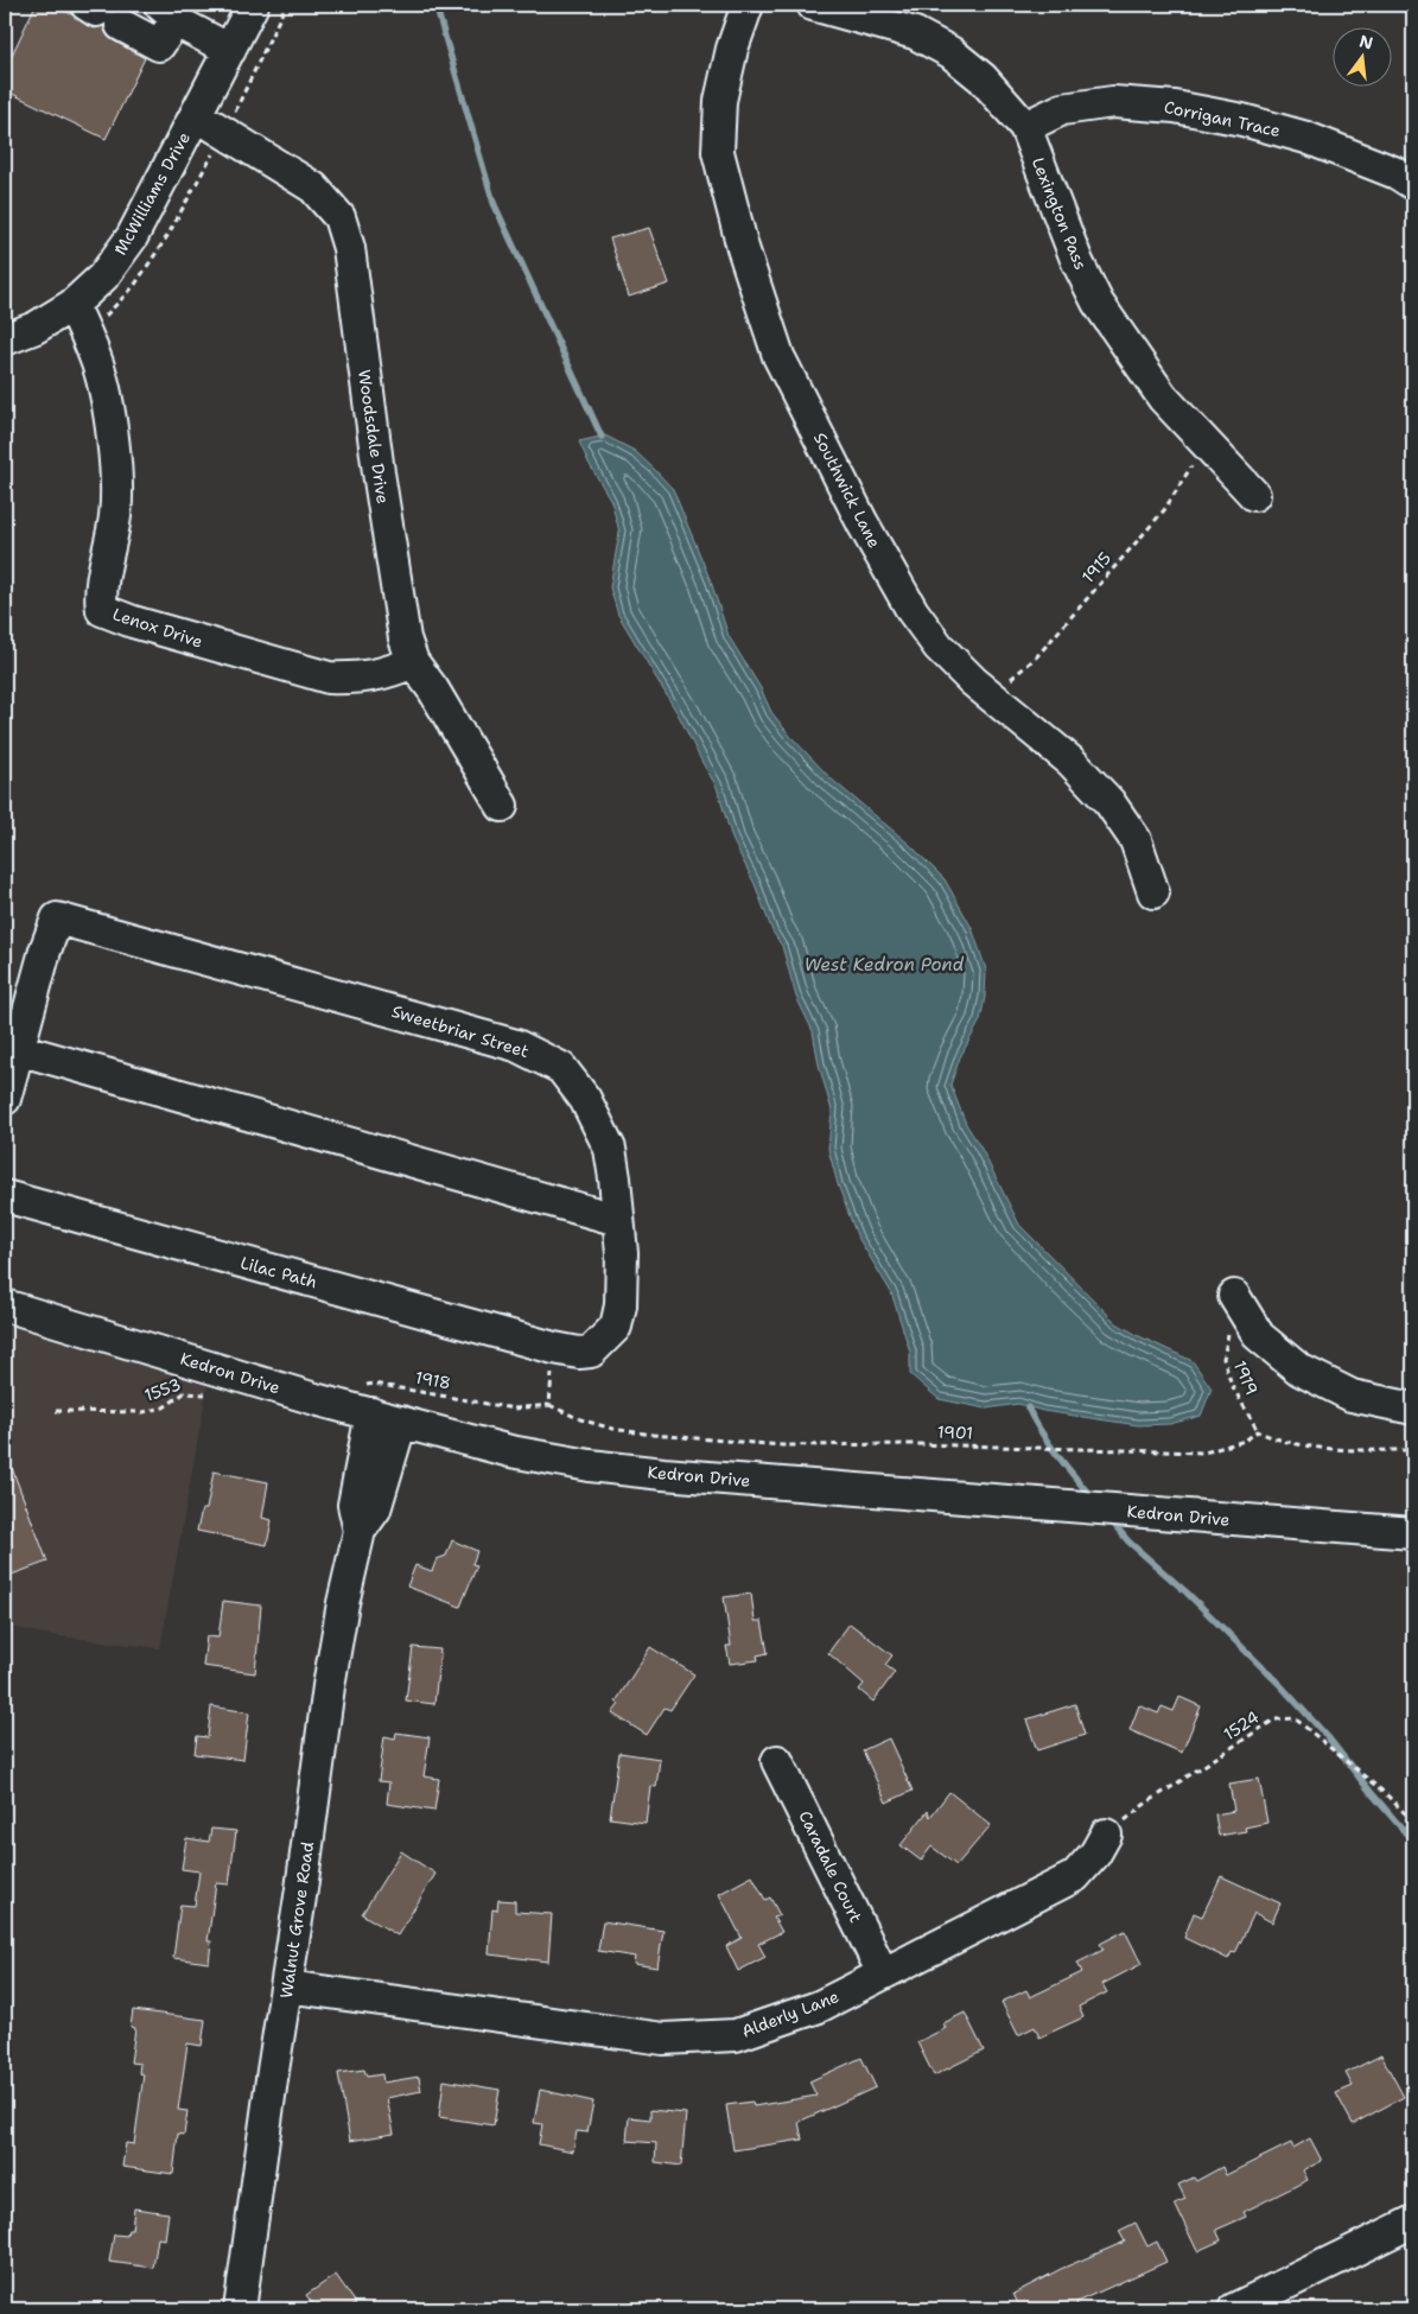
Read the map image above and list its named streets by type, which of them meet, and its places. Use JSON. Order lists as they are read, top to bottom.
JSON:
{
  "streets": {
    "street": [
      "Corrigan Trace",
      "McWilliams Drive",
      "Lexington Pass",
      "Woodsdale Drive",
      "Southwick Lane",
      "Lenox Drive",
      "Sweetbriar Street",
      "Lilac Path",
      "Kedron Drive",
      "Caradale Court",
      "Walnut Grove Road",
      "Alderly Lane"
    ],
    "path": [
      "1915",
      "1919",
      "1918",
      "1553",
      "1901",
      "1524"
    ]
  },
  "crossings": [
    ["Corrigan Trace", "Lexington Pass"],
    ["McWilliams Drive", "Woodsdale Drive"],
    ["McWilliams Drive", "Lenox Drive"],
    ["Lexington Pass", "1915"],
    ["Woodsdale Drive", "Lenox Drive"],
    ["Southwick Lane", "1915"],
    ["Sweetbriar Street", "Lilac Path"],
    ["Kedron Drive", "1918"],
    ["Kedron Drive", "Walnut Grove Road"],
    ["1919", "1901"],
    ["1918", "1901"],
    ["1918", "Walnut Grove Road"],
    ["1524", "Alderly Lane"],
    ["Caradale Court", "Alderly Lane"],
    ["Walnut Grove Road", "Alderly Lane"]
  ],
  "water": ["West Kedron Pond"],
  "north": "top"
}
